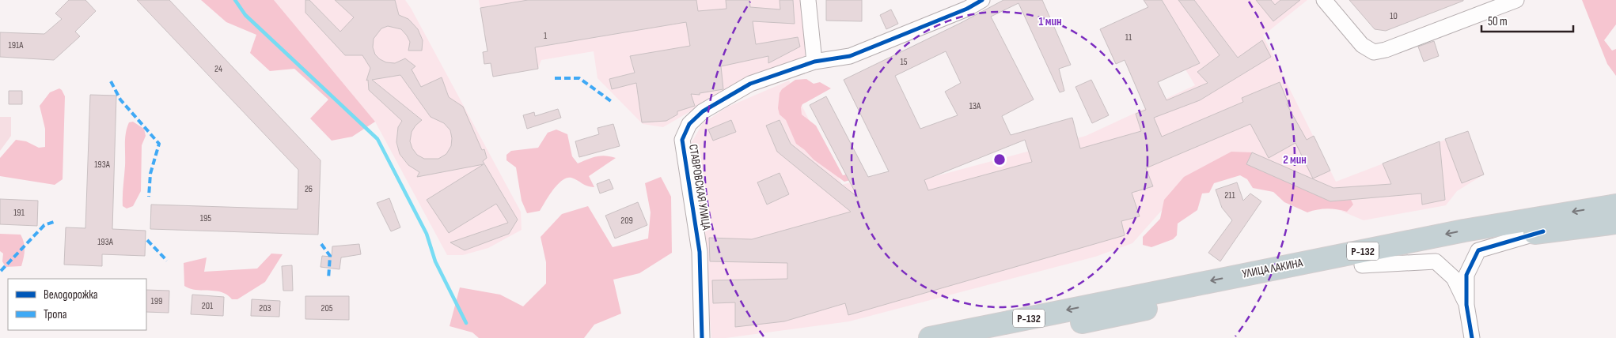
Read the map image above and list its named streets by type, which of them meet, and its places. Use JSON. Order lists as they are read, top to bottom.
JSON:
{
  "streets": {
    "highway": ["Р-132", "УЛИЦА ЛАКИНА"],
    "street": ["СТАВРОВСКАЯ УЛИЦА"]
  },
  "house_numbers": [
    "10",
    "1",
    "11",
    "191А",
    "15",
    "24",
    "13А",
    "193А",
    "26",
    "211",
    "191",
    "195",
    "209",
    "193А",
    "199",
    "201",
    "203",
    "205"
  ],
  "legend": ["Велодорожка", "Тропа"],
  "scale_bar": "50 m",
  "rings": ["1 мин", "2 мин"]
}
